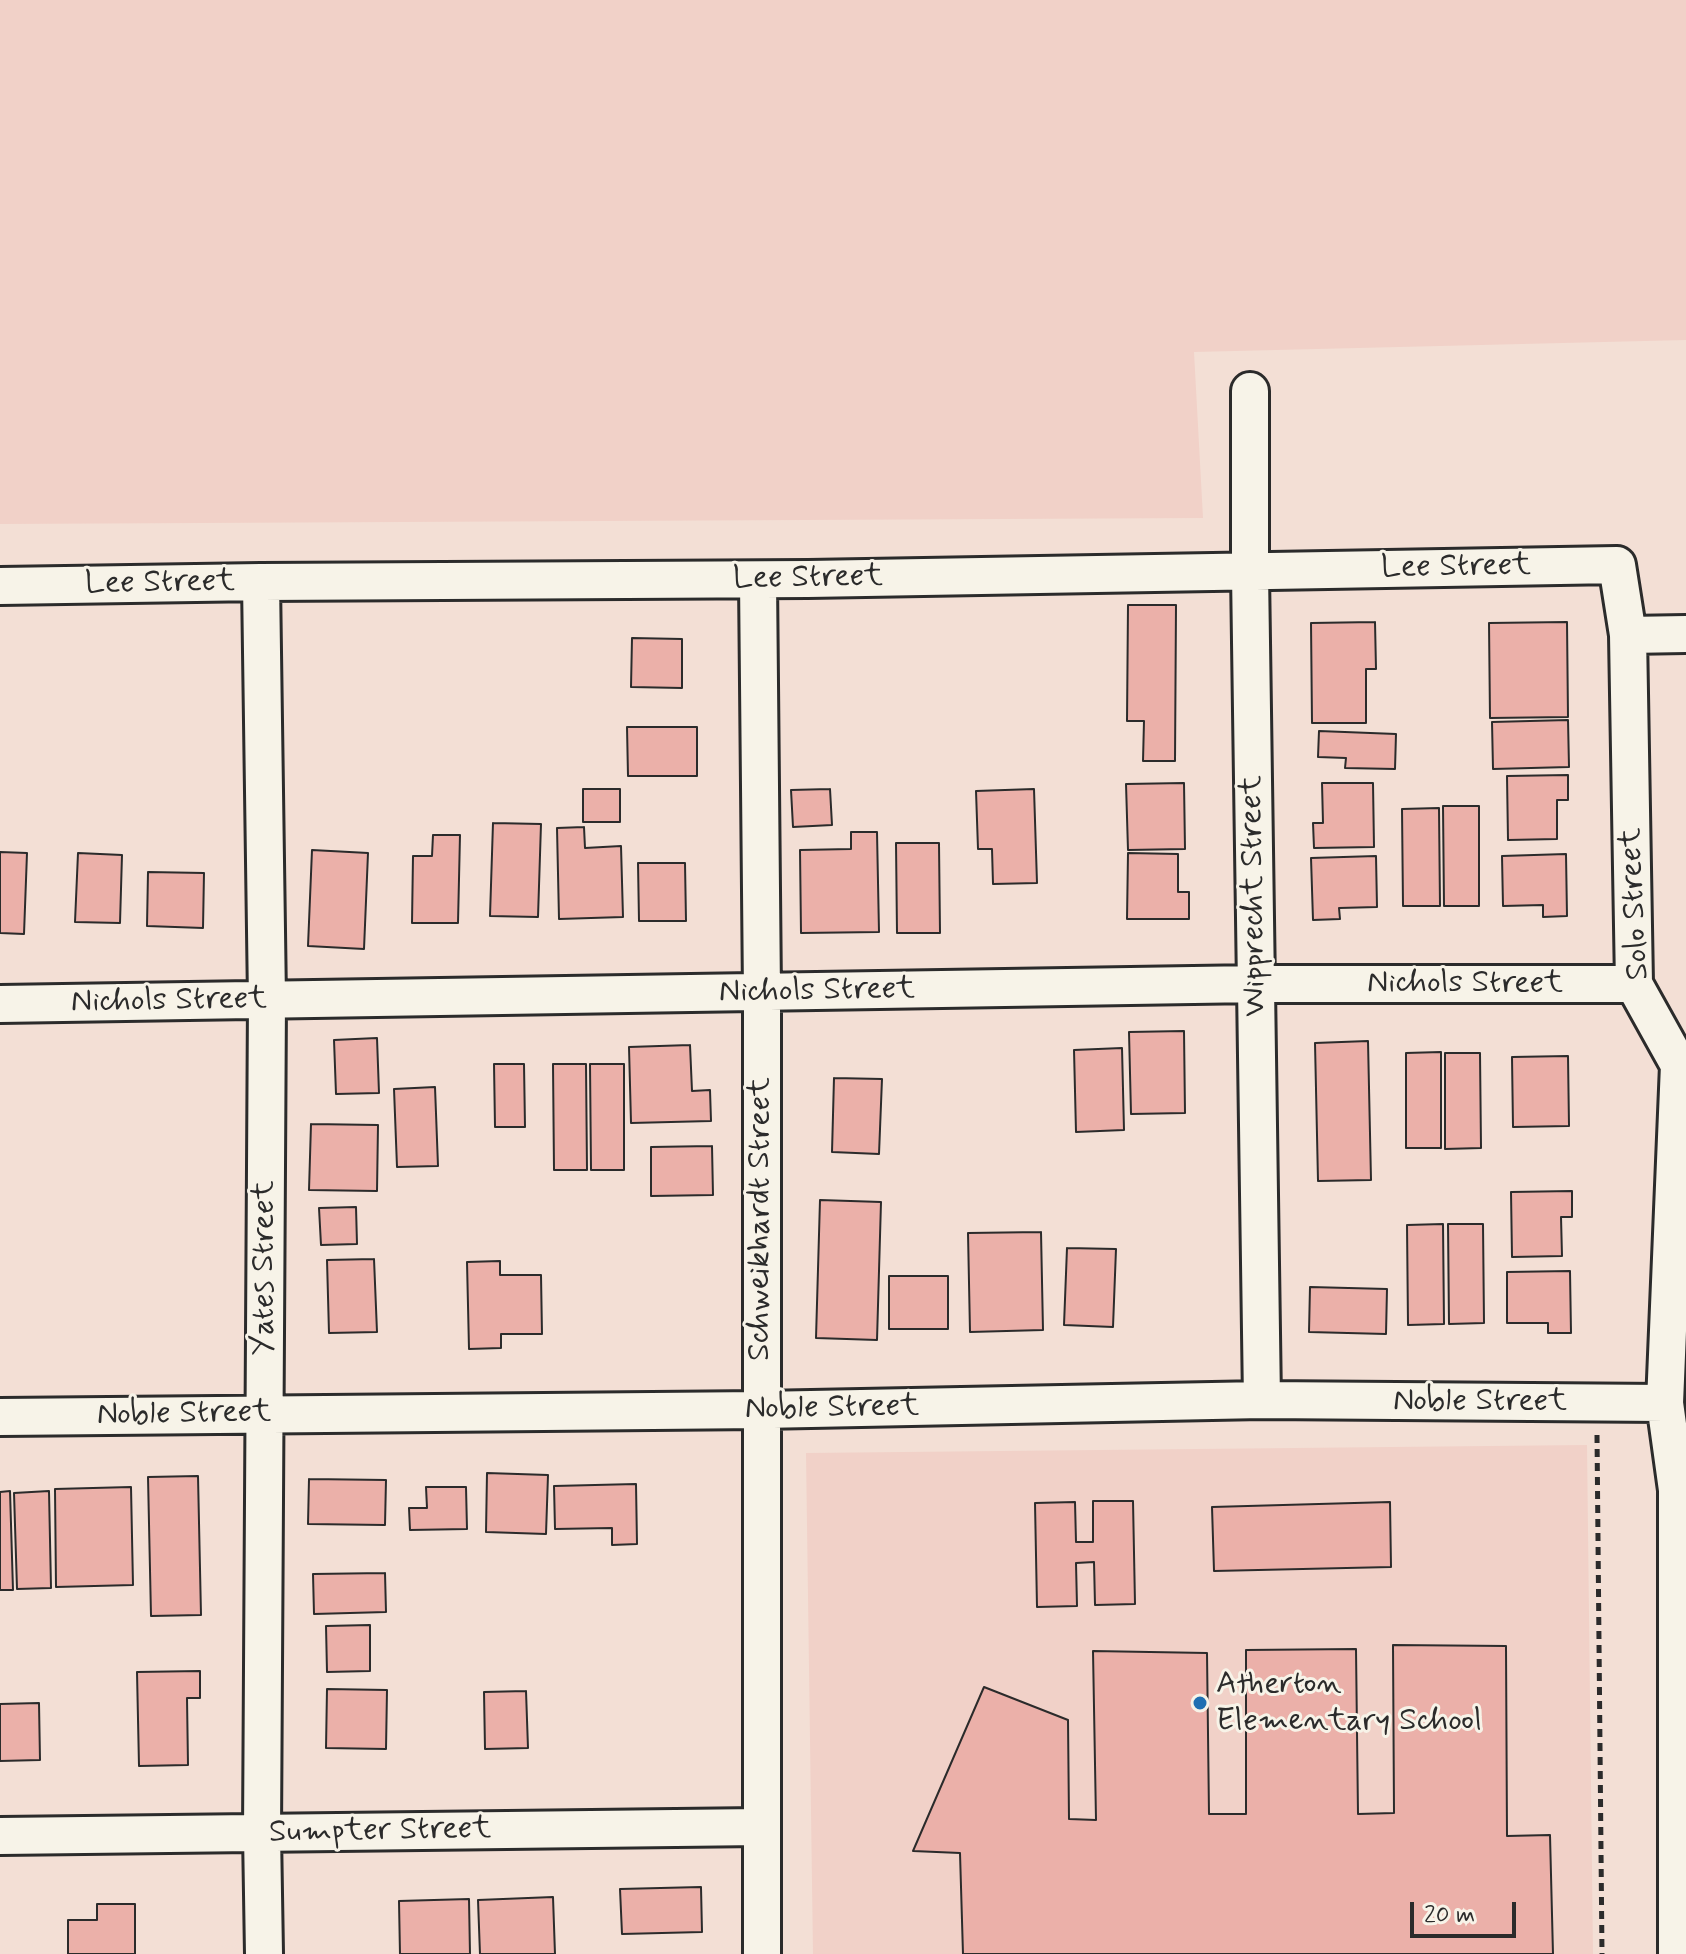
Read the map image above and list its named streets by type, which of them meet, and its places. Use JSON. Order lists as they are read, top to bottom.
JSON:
{
  "streets": {
    "street": [
      "Lee Street",
      "Wipprecht Street",
      "Solo Street",
      "Nichols Street",
      "Schweikhardt Street",
      "Yates Street",
      "Noble Street",
      "Sumpter Street"
    ]
  },
  "crossings": [
    ["Lee Street", "Wipprecht Street"],
    ["Lee Street", "Solo Street"],
    ["Lee Street", "Schweikhardt Street"],
    ["Lee Street", "Yates Street"],
    ["Wipprecht Street", "Nichols Street"],
    ["Wipprecht Street", "Noble Street"],
    ["Solo Street", "Nichols Street"],
    ["Solo Street", "Noble Street"],
    ["Nichols Street", "Schweikhardt Street"],
    ["Nichols Street", "Yates Street"],
    ["Schweikhardt Street", "Noble Street"],
    ["Schweikhardt Street", "Sumpter Street"],
    ["Yates Street", "Noble Street"],
    ["Yates Street", "Sumpter Street"]
  ],
  "places": ["Atherton Elementary School"],
  "scale_bar": "20 m"
}
